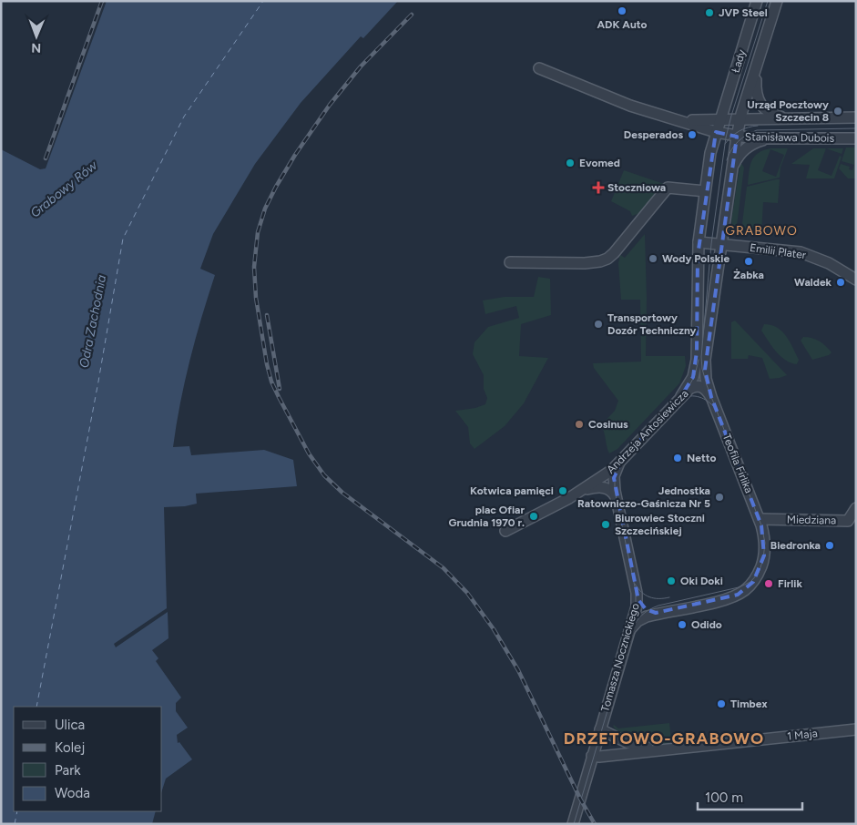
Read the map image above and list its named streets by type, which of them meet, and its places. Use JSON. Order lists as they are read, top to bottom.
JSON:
{
  "streets": {
    "street": [
      "Łady",
      "Stanisława Dubois",
      "Emilii Plater",
      "Andrzeja Antosiewicza",
      "Teofila Firlika",
      "Miedziana",
      "Tomasza Nocznickiego",
      "1 Maja"
    ]
  },
  "crossings": [
    ["Łady", "Stanisława Dubois"],
    ["Łady", "Teofila Firlika"],
    ["Stanisława Dubois", "Teofila Firlika"],
    ["Emilii Plater", "Teofila Firlika"],
    ["Andrzeja Antosiewicza", "Teofila Firlika"],
    ["Andrzeja Antosiewicza", "Tomasza Nocznickiego"],
    ["Teofila Firlika", "Miedziana"],
    ["Teofila Firlika", "Tomasza Nocznickiego"],
    ["Tomasza Nocznickiego", "1 Maja"]
  ],
  "districts": ["GRABOWO", "DRZETOWO-GRABOWO"],
  "water": ["Grabowy Rów", "Odra Zachodnia"],
  "places": {
    "other": [
      "ADK Auto",
      "JVP Steel",
      "Urząd Pocztowy Szczecin 8",
      "Desperados",
      "Evomed",
      "Wody Polskie",
      "Żabka",
      "Waldek",
      "Transportowy Dozór Techniczny",
      "Cosinus",
      "Netto",
      "Kotwica pamięci",
      "Jednostka Ratowniczo-Gaśnicza Nr 5",
      "plac Ofiar Grudnia 1970 r.",
      "Biurowiec Stoczni Szczecińskiej",
      "Biedronka",
      "Oki Doki",
      "Firlik",
      "Odido",
      "Timbex"
    ],
    "health": ["Stoczniowa"]
  },
  "legend": [
    "Ulica",
    "Kolej",
    "Park",
    "Woda"
  ],
  "scale_bar": "100 m",
  "north": "bottom"
}
